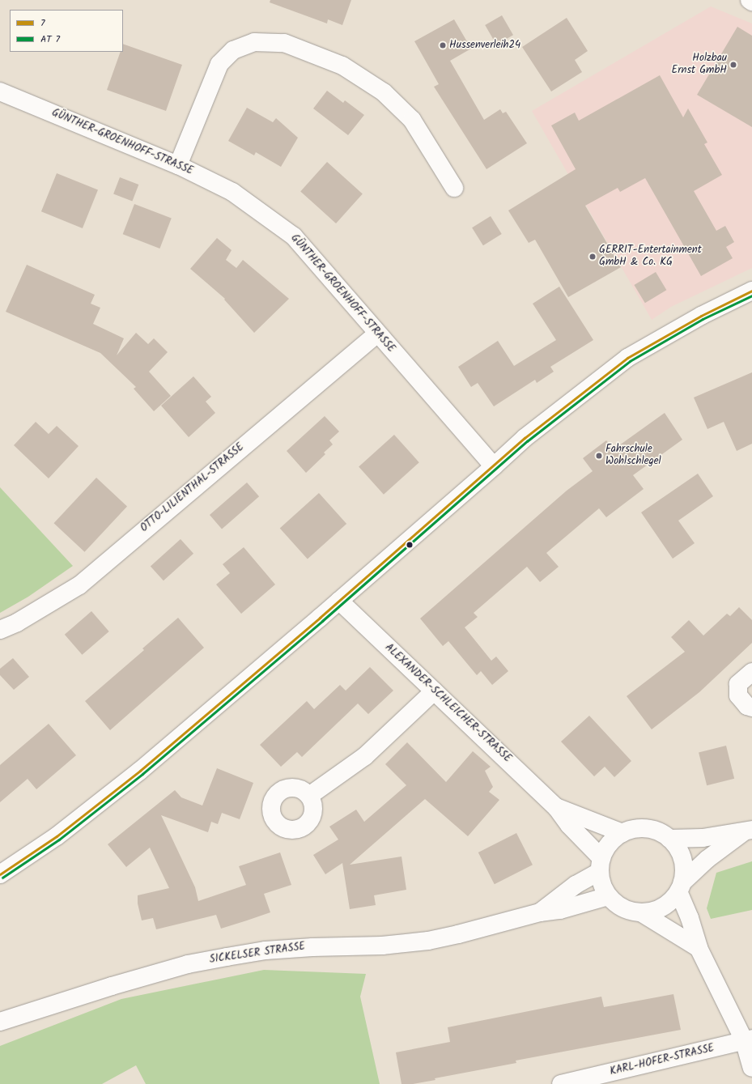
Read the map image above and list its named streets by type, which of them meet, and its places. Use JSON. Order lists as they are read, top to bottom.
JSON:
{
  "streets": {
    "street": [
      "GÜNTHER-GROENHOFF-STRASSE",
      "OTTO-LILIENTHAL-STRASSE",
      "ALEXANDER-SCHLEICHER-STRASSE",
      "SICKELSER STRASSE",
      "KARL-HOFER-STRASSE"
    ]
  },
  "crossings": [
    ["GÜNTHER-GROENHOFF-STRASSE", "OTTO-LILIENTHAL-STRASSE"],
    ["ALEXANDER-SCHLEICHER-STRASSE", "SICKELSER STRASSE"]
  ],
  "places": [
    "Hussenverleih24",
    "Holzbau Ernst GmbH",
    "GERRIT-Entertainment GmbH & Co. KG",
    "Fahrschule Wohlschlegel"
  ],
  "lines": ["transit line 7"],
  "legend": ["7", "AT 7"]
}
